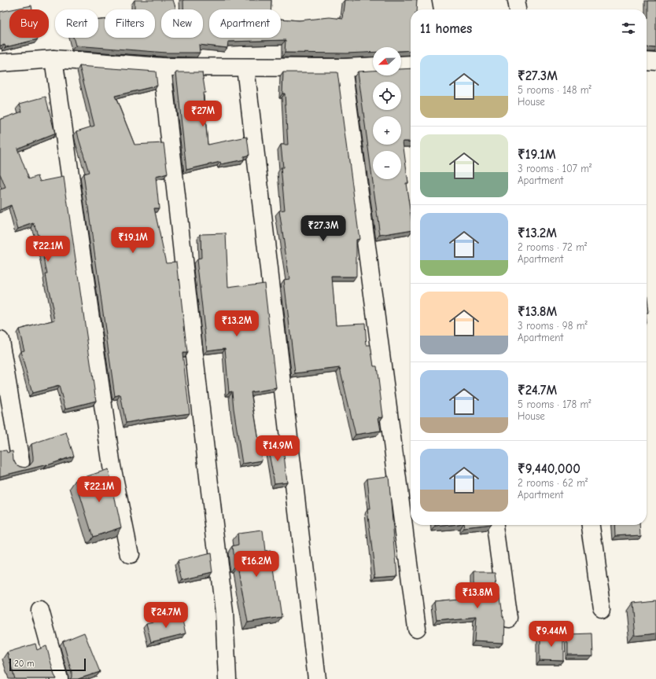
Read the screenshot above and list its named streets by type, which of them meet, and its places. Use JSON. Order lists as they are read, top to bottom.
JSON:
{
  "scale_bar": "20 m",
  "north": "left",
  "page": {
    "chip": [
      "Buy",
      "Rent",
      "Filters",
      "New",
      "Apartment"
    ],
    "heading": "11 homes",
    "map_buttons": ["+", "−"],
    "list": [
      {
        "name": "₹27.3M",
        "note": "5 rooms · 148 m² · House"
      },
      {
        "name": "₹19.1M",
        "note": "3 rooms · 107 m² · Apartment"
      },
      {
        "name": "₹13.2M",
        "note": "2 rooms · 72 m² · Apartment"
      },
      {
        "name": "₹13.8M",
        "note": "3 rooms · 98 m² · Apartment"
      },
      {
        "name": "₹24.7M",
        "note": "5 rooms · 178 m² · House"
      },
      {
        "name": "₹9,440,000",
        "note": "2 rooms · 62 m² · Apartment"
      }
    ],
    "price": [
      "₹27M",
      "₹27.3M",
      "₹19.1M",
      "₹22.1M",
      "₹13.2M",
      "₹14.9M",
      "₹22.1M",
      "₹16.2M",
      "₹13.8M",
      "₹24.7M",
      "₹9.44M"
    ],
    "scale": "20 m"
  }
}
